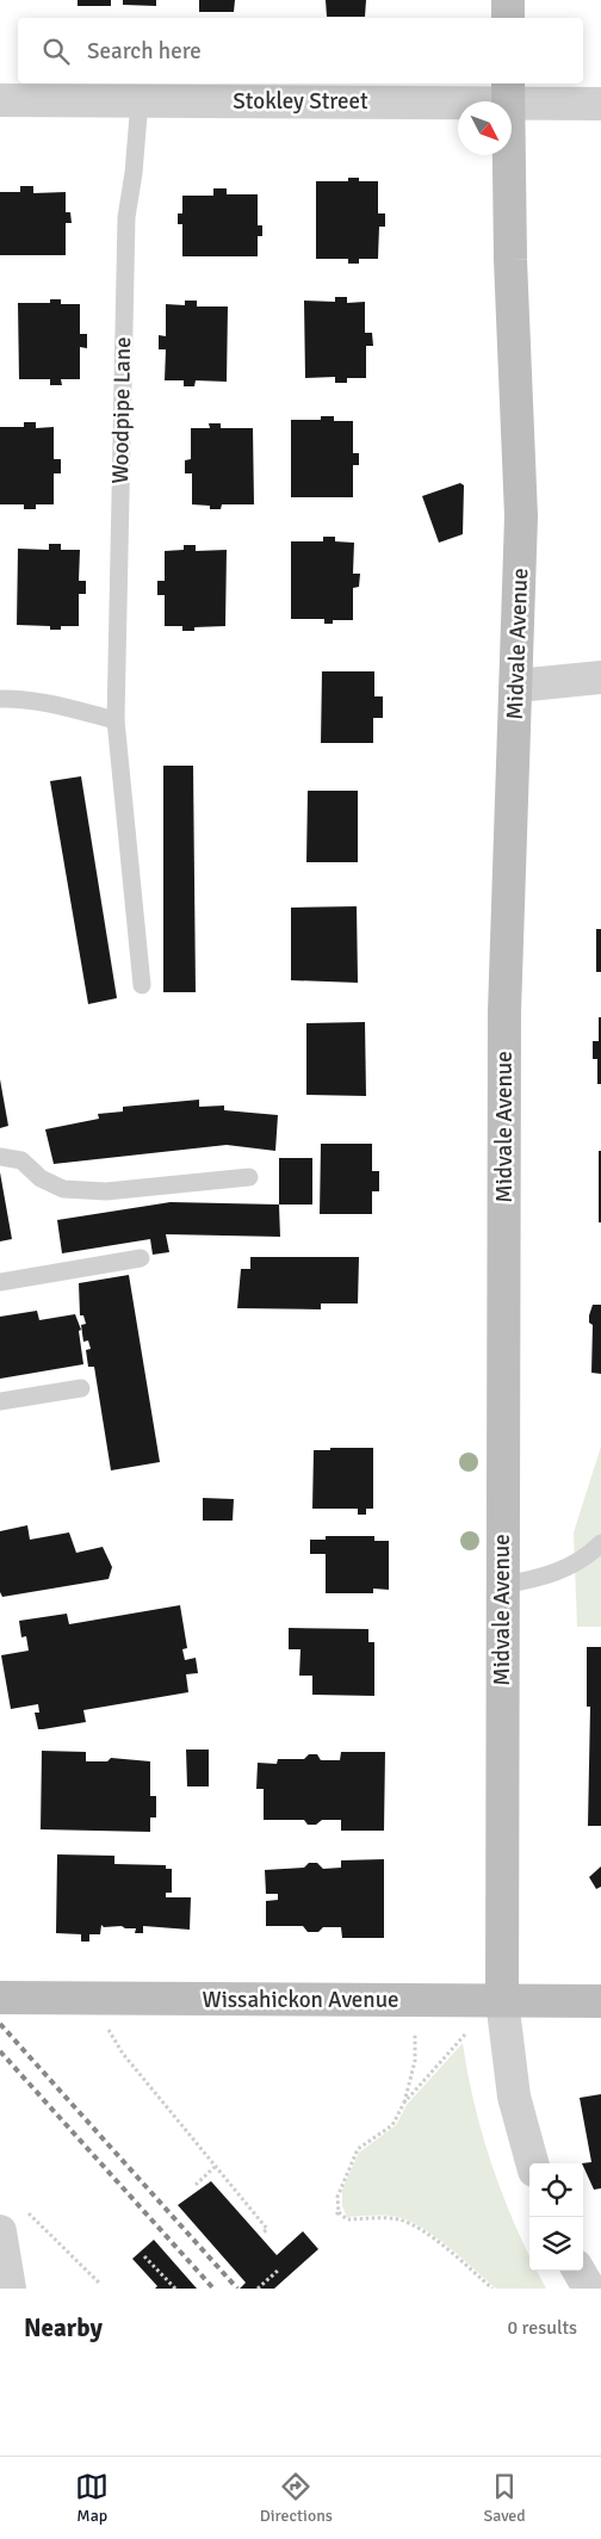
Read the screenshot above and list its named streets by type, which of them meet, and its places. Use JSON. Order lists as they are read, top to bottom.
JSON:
{
  "streets": {
    "street": ["Stokley Street", "Midvale Avenue", "Wissahickon Avenue"],
    "lane": ["Woodpipe Lane"]
  },
  "crossings": [
    ["Stokley Street", "Woodpipe Lane"],
    ["Stokley Street", "Midvale Avenue"],
    ["Midvale Avenue", "Wissahickon Avenue"]
  ],
  "north": "bottom right",
  "page": {
    "search": "Search here",
    "heading": ["Nearby", "0 results"],
    "nav": ["Map", "Directions", "Saved"]
  }
}
